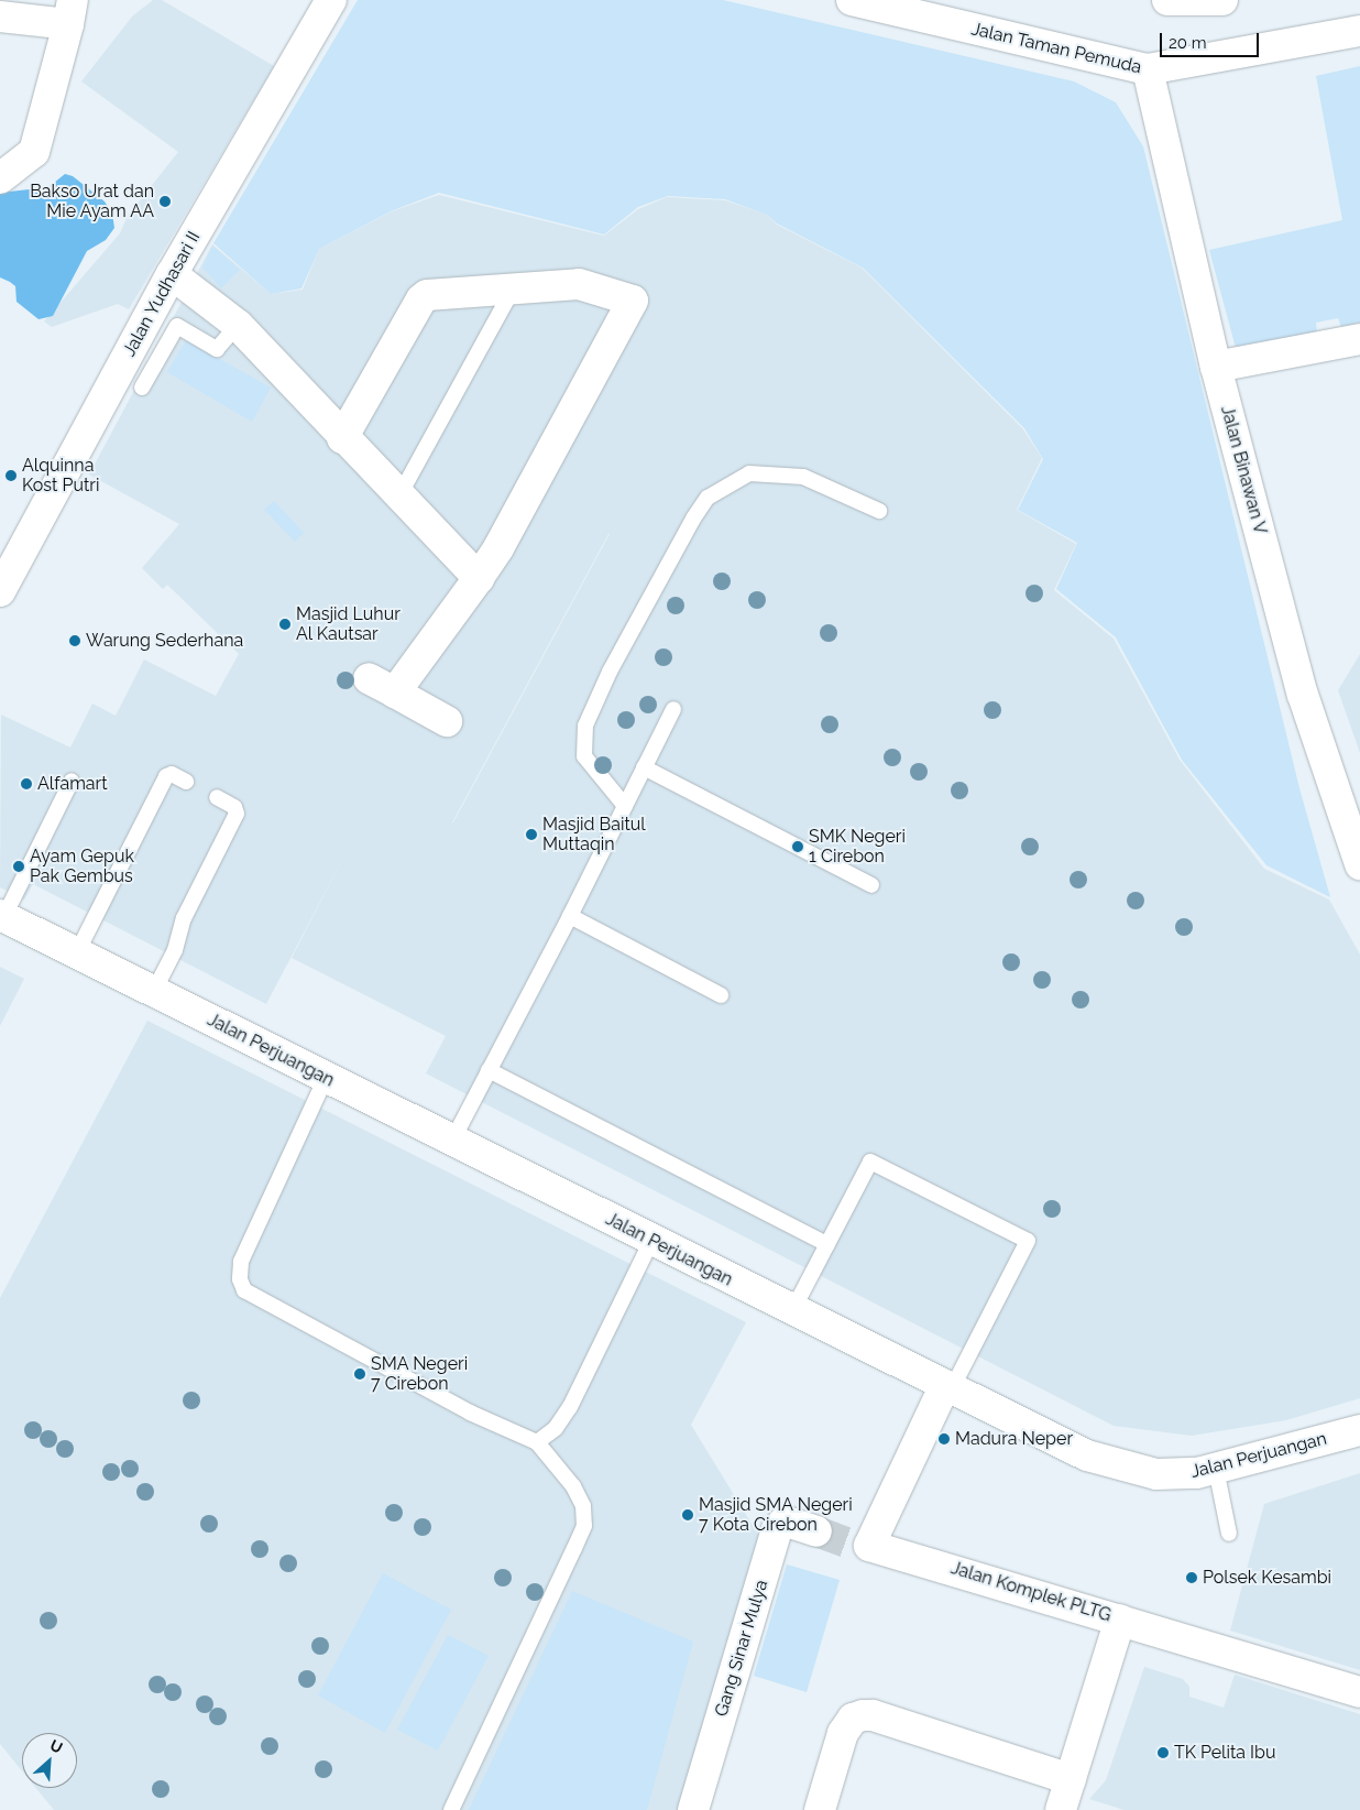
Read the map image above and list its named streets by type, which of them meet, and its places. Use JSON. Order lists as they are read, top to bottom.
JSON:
{
  "streets": {
    "street": [
      "Jalan Taman Pemuda",
      "Jalan Yudhasari II",
      "Jalan Binawan V",
      "Jalan Perjuangan",
      "Jalan Komplek PLTG",
      "Gang Sinar Mulya"
    ]
  },
  "crossings": [
    ["Jalan Taman Pemuda", "Jalan Binawan V"],
    ["Jalan Perjuangan", "Jalan Komplek PLTG"]
  ],
  "places": [
    "Bakso Urat dan Mie Ayam AA",
    "Alquinna Kost Putri",
    "Masjid Luhur Al Kautsar",
    "Warung Sederhana",
    "Alfamart",
    "Masjid Baitul Muttaqin",
    "SMK Negeri 1 Cirebon",
    "Ayam Gepuk Pak Gembus",
    "SMA Negeri 7 Cirebon",
    "Madura Neper",
    "Masjid SMA Negeri 7 Kota Cirebon",
    "Polsek Kesambi",
    "TK Pelita Ibu"
  ],
  "scale_bar": "20 m",
  "north": "top right"
}
